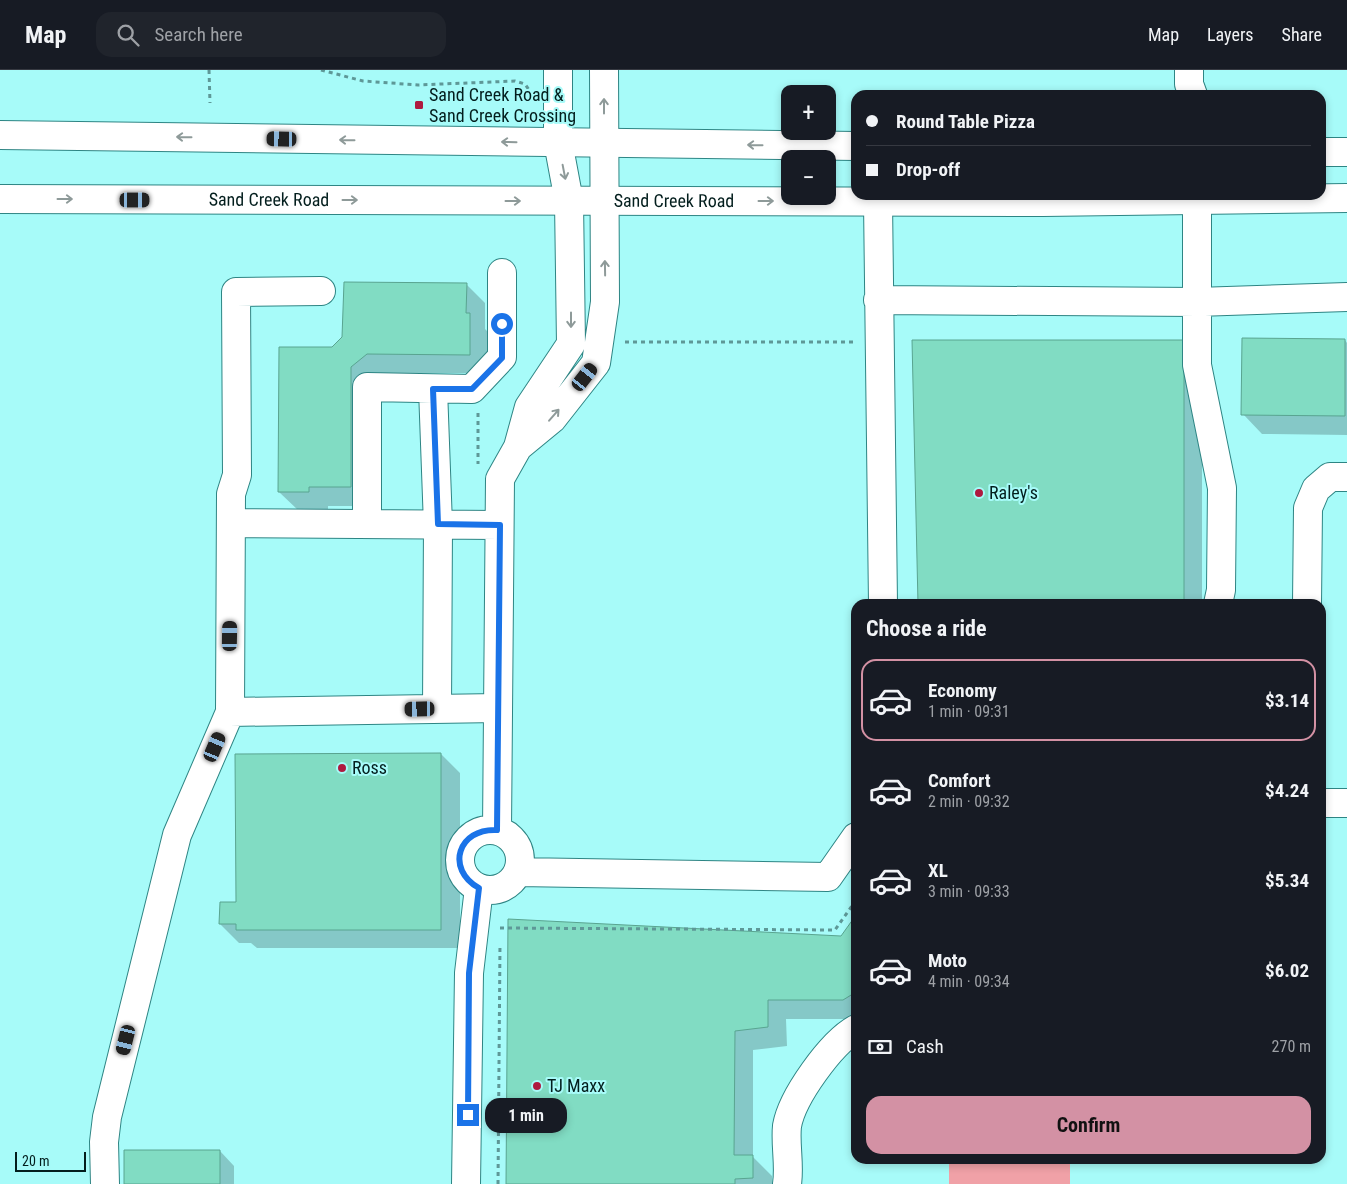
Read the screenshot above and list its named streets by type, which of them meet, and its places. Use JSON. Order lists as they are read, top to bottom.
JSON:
{
  "streets": {
    "main road": ["Sand Creek Road"]
  },
  "places": {
    "transit": ["Sand Creek Road & Sand Creek Crossing"],
    "other": ["Raley's", "Ross", "TJ Maxx"]
  },
  "scale_bar": "20 m",
  "page": {
    "header": "Map",
    "search": "Search here",
    "nav": ["Map", "Layers", "Share"],
    "map_buttons": ["+", "−"],
    "banner": ["Round Table Pizza", "Drop-off"],
    "heading": "Choose a ride",
    "list": [
      {
        "name": "Economy",
        "note": "1 min · 09:31",
        "value": "$3.14"
      },
      {
        "name": "Comfort",
        "note": "2 min · 09:32",
        "value": "$4.24"
      },
      {
        "name": "XL",
        "note": "3 min · 09:33",
        "value": "$5.34"
      },
      {
        "name": "Moto",
        "note": "4 min · 09:34",
        "value": "$6.02"
      }
    ],
    "pay": ["Cash", "270 m"],
    "buttons": "Confirm",
    "bubble": "1 min",
    "scale": "20 m"
  }
}
